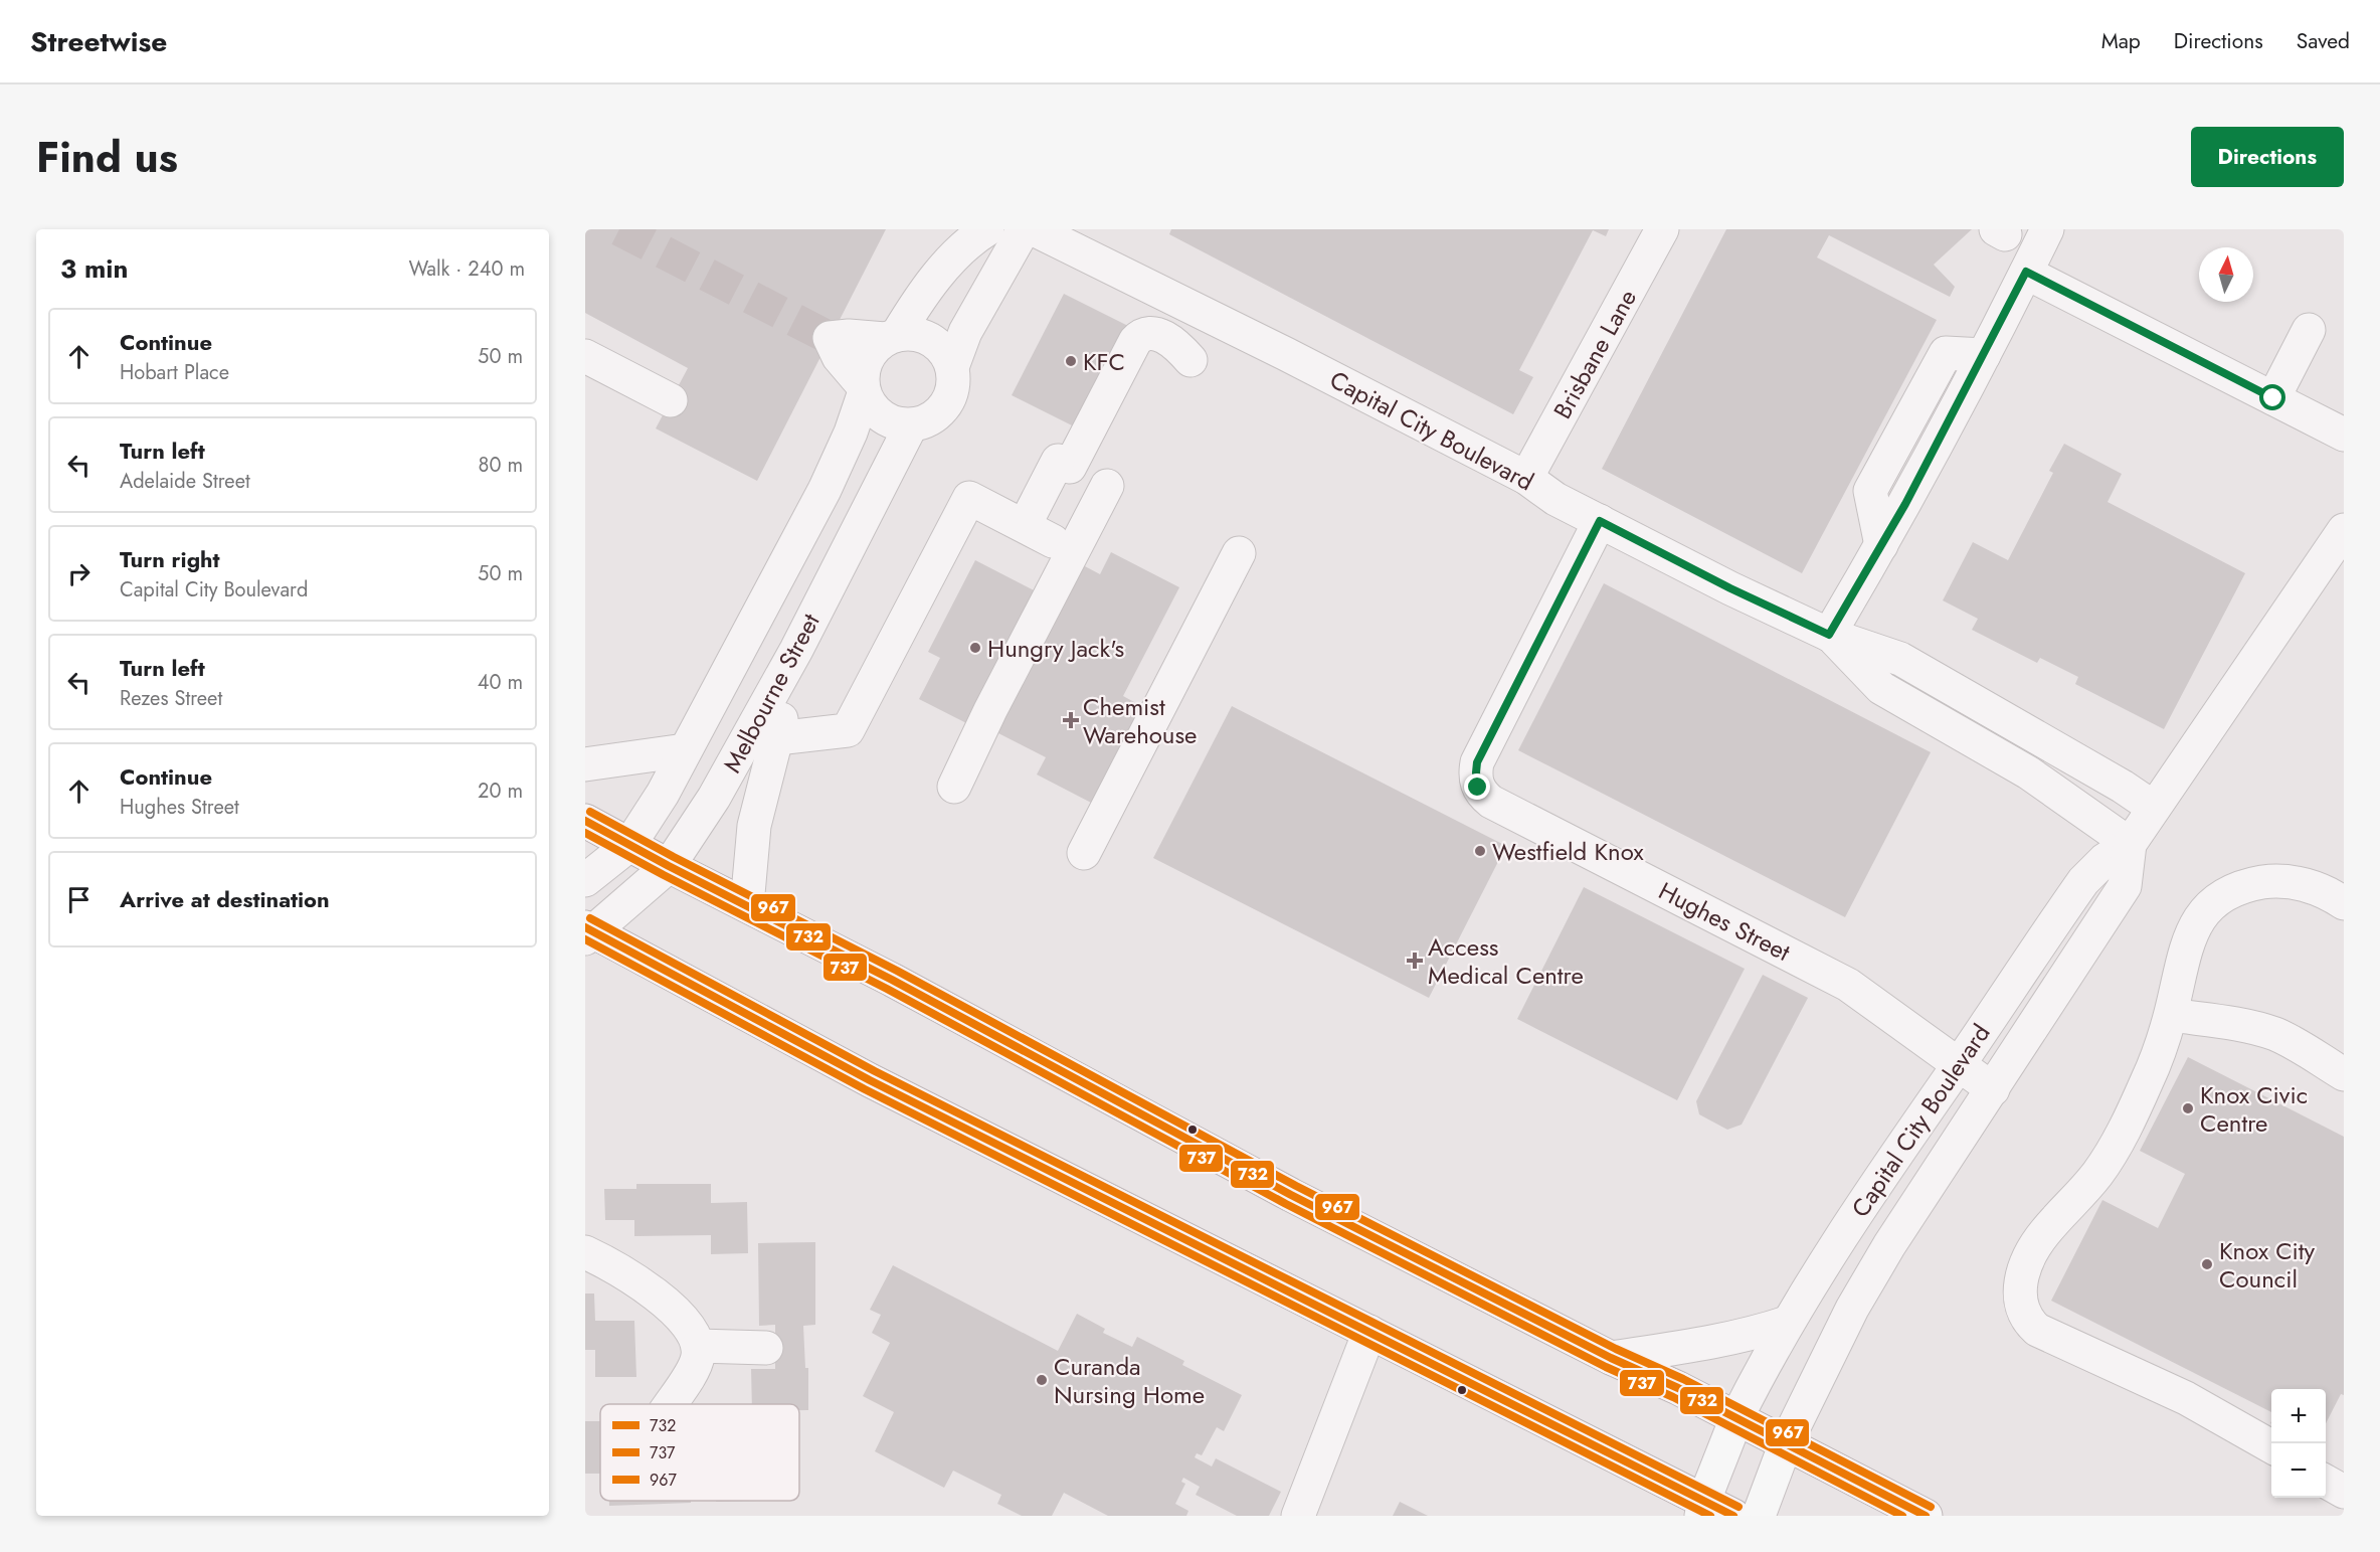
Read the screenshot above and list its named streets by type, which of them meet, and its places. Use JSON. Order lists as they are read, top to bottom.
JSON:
{
  "streets": {
    "street": [
      "Brisbane Lane",
      "Capital City Boulevard",
      "Melbourne Street",
      "Hughes Street"
    ]
  },
  "crossings": [
    ["Brisbane Lane", "Capital City Boulevard"],
    ["Capital City Boulevard", "Hughes Street"]
  ],
  "places": {
    "other": [
      "KFC",
      "Hungry Jack's",
      "Westfield Knox",
      "Knox Civic Centre",
      "Knox City Council",
      "Curanda Nursing Home"
    ],
    "health": ["Chemist Warehouse", "Access Medical Centre"]
  },
  "lines": ["transit line 967", "transit line 732", "transit line 737"],
  "legend": ["732", "737", "967"],
  "north": "top",
  "page": {
    "header": "Streetwise",
    "nav": ["Map", "Directions", "Saved"],
    "title": "Find us",
    "buttons": "Directions",
    "heading": ["3 min", "Walk · 240 m"],
    "list": [
      ["Continue", "Hobart Place", "50 m"],
      ["Turn left", "Adelaide Street", "80 m"],
      ["Turn right", "Capital City Boulevard", "50 m"],
      ["Turn left", "Rezes Street", "40 m"],
      ["Continue", "Hughes Street", "20 m"],
      "Arrive at destination"
    ],
    "map_buttons": ["+", "−"]
  }
}
